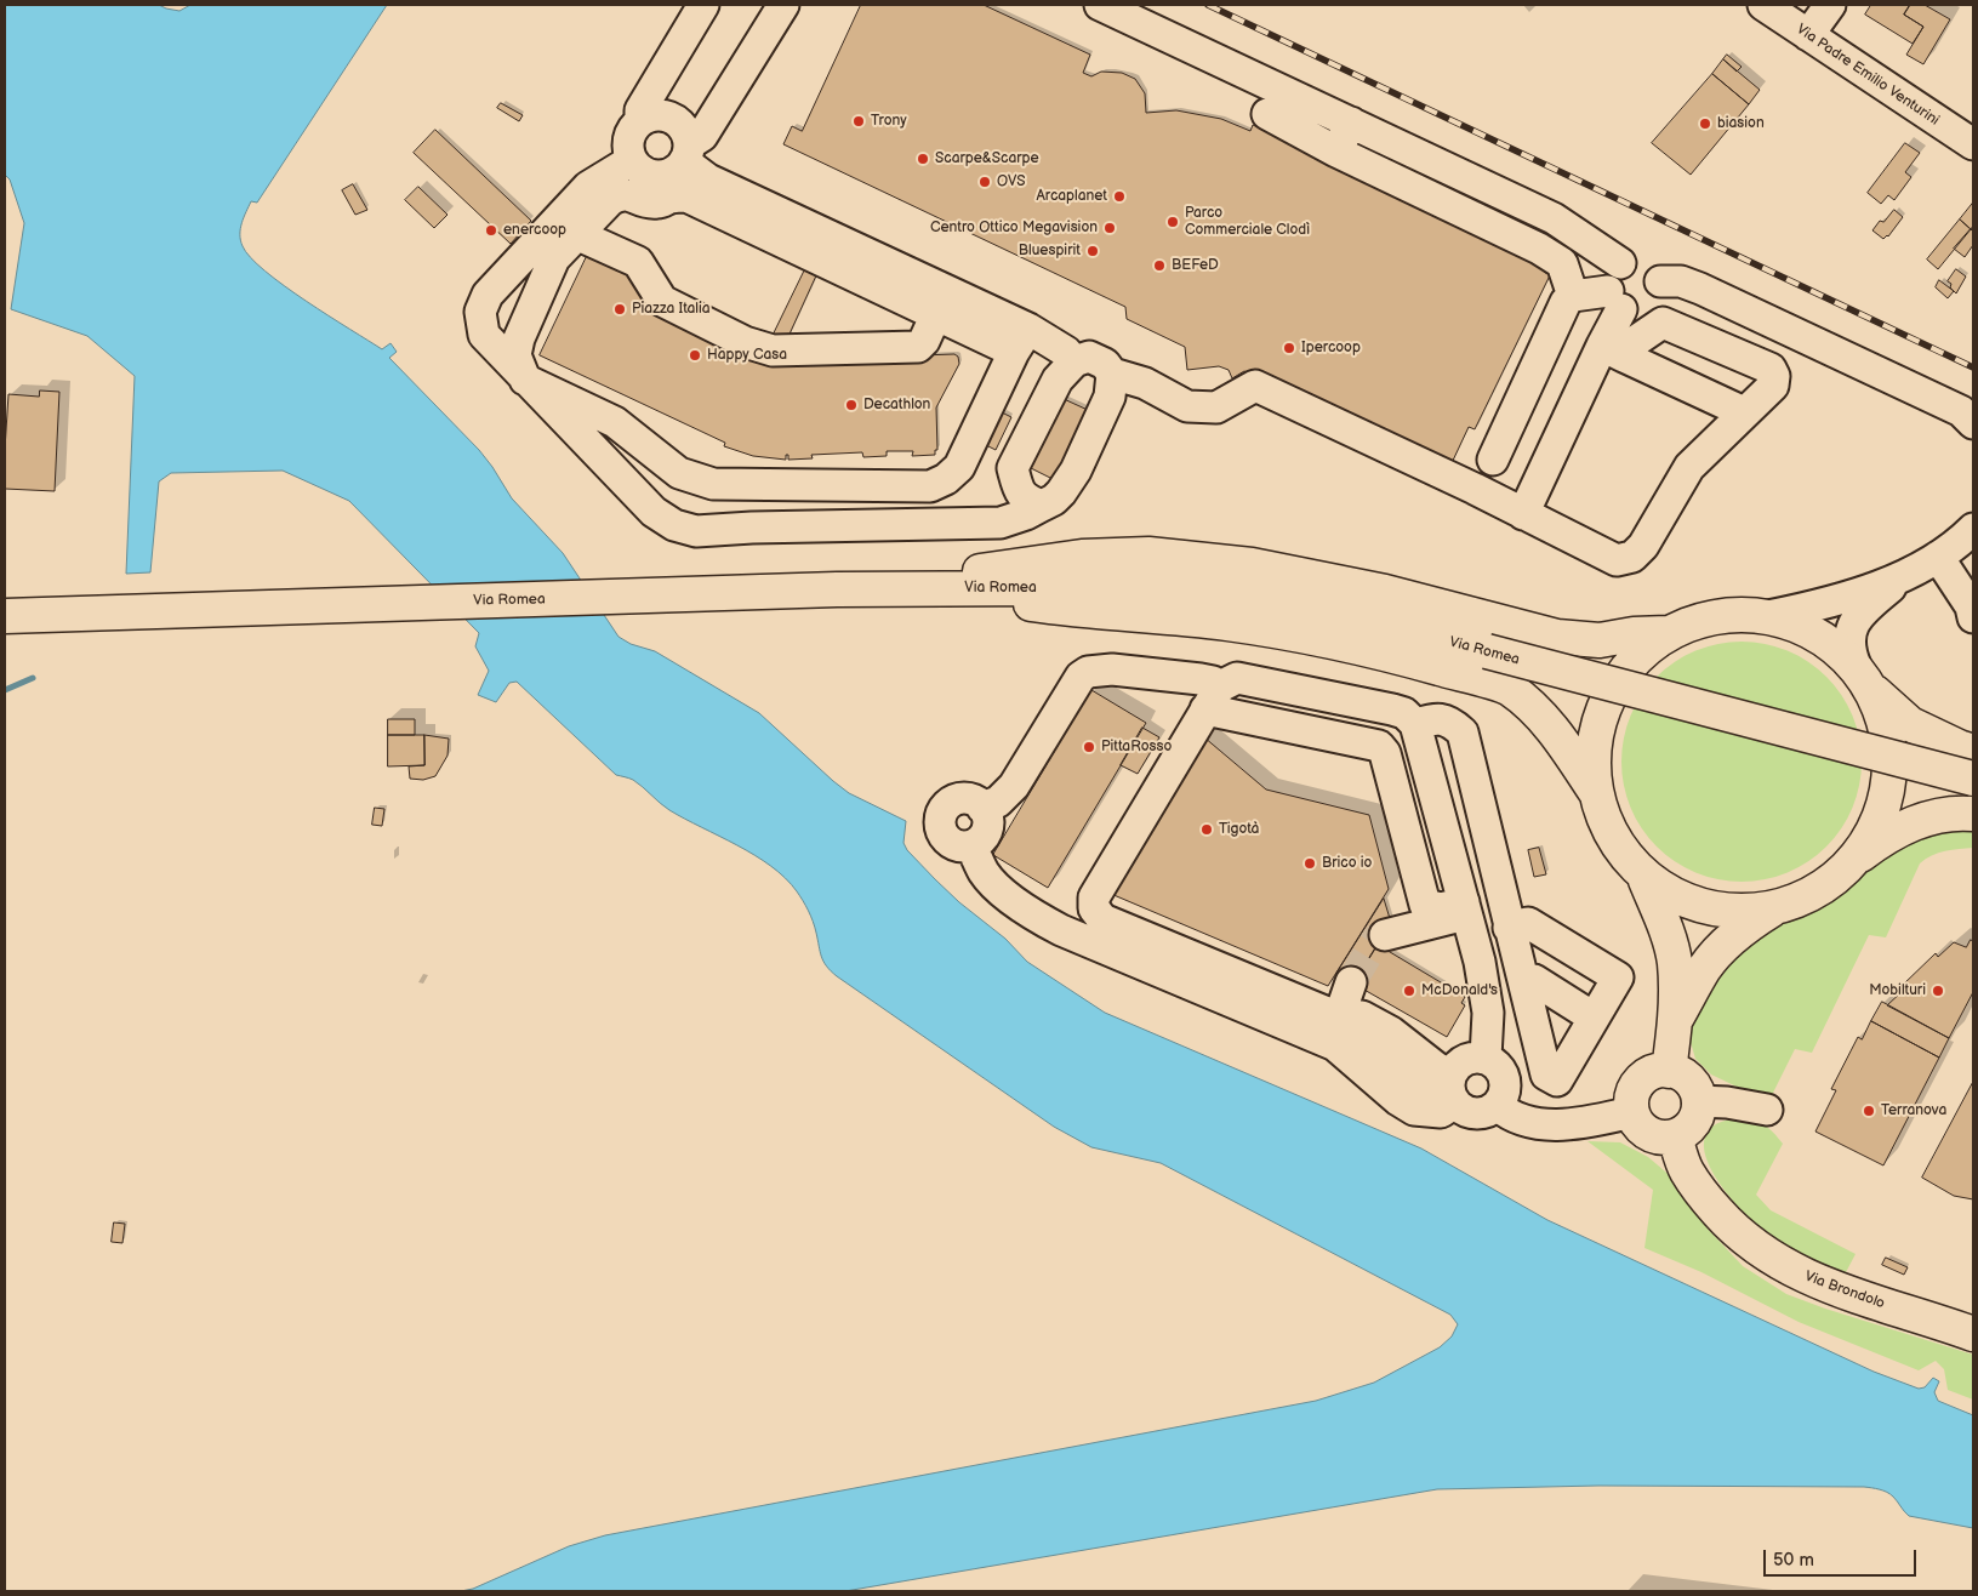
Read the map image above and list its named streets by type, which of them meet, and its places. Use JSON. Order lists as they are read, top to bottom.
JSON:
{
  "streets": {
    "main road": ["Via Romea", "Via Brondolo"],
    "street": ["Via Padre Emilio Venturini"]
  },
  "places": [
    "Trony",
    "biasion",
    "Scarpe&Scarpe",
    "OVS",
    "Arcaplanet",
    "Parco Commerciale Clodì",
    "Centro Ottico Megavision",
    "enercoop",
    "Bluespirit",
    "BEFeD",
    "Piazza Italia",
    "Ipercoop",
    "Happy Casa",
    "Decathlon",
    "PittaRosso",
    "Tigotà",
    "Brico io",
    "McDonald's",
    "Mobilturi",
    "Terranova"
  ],
  "scale_bar": "50 m"
}
